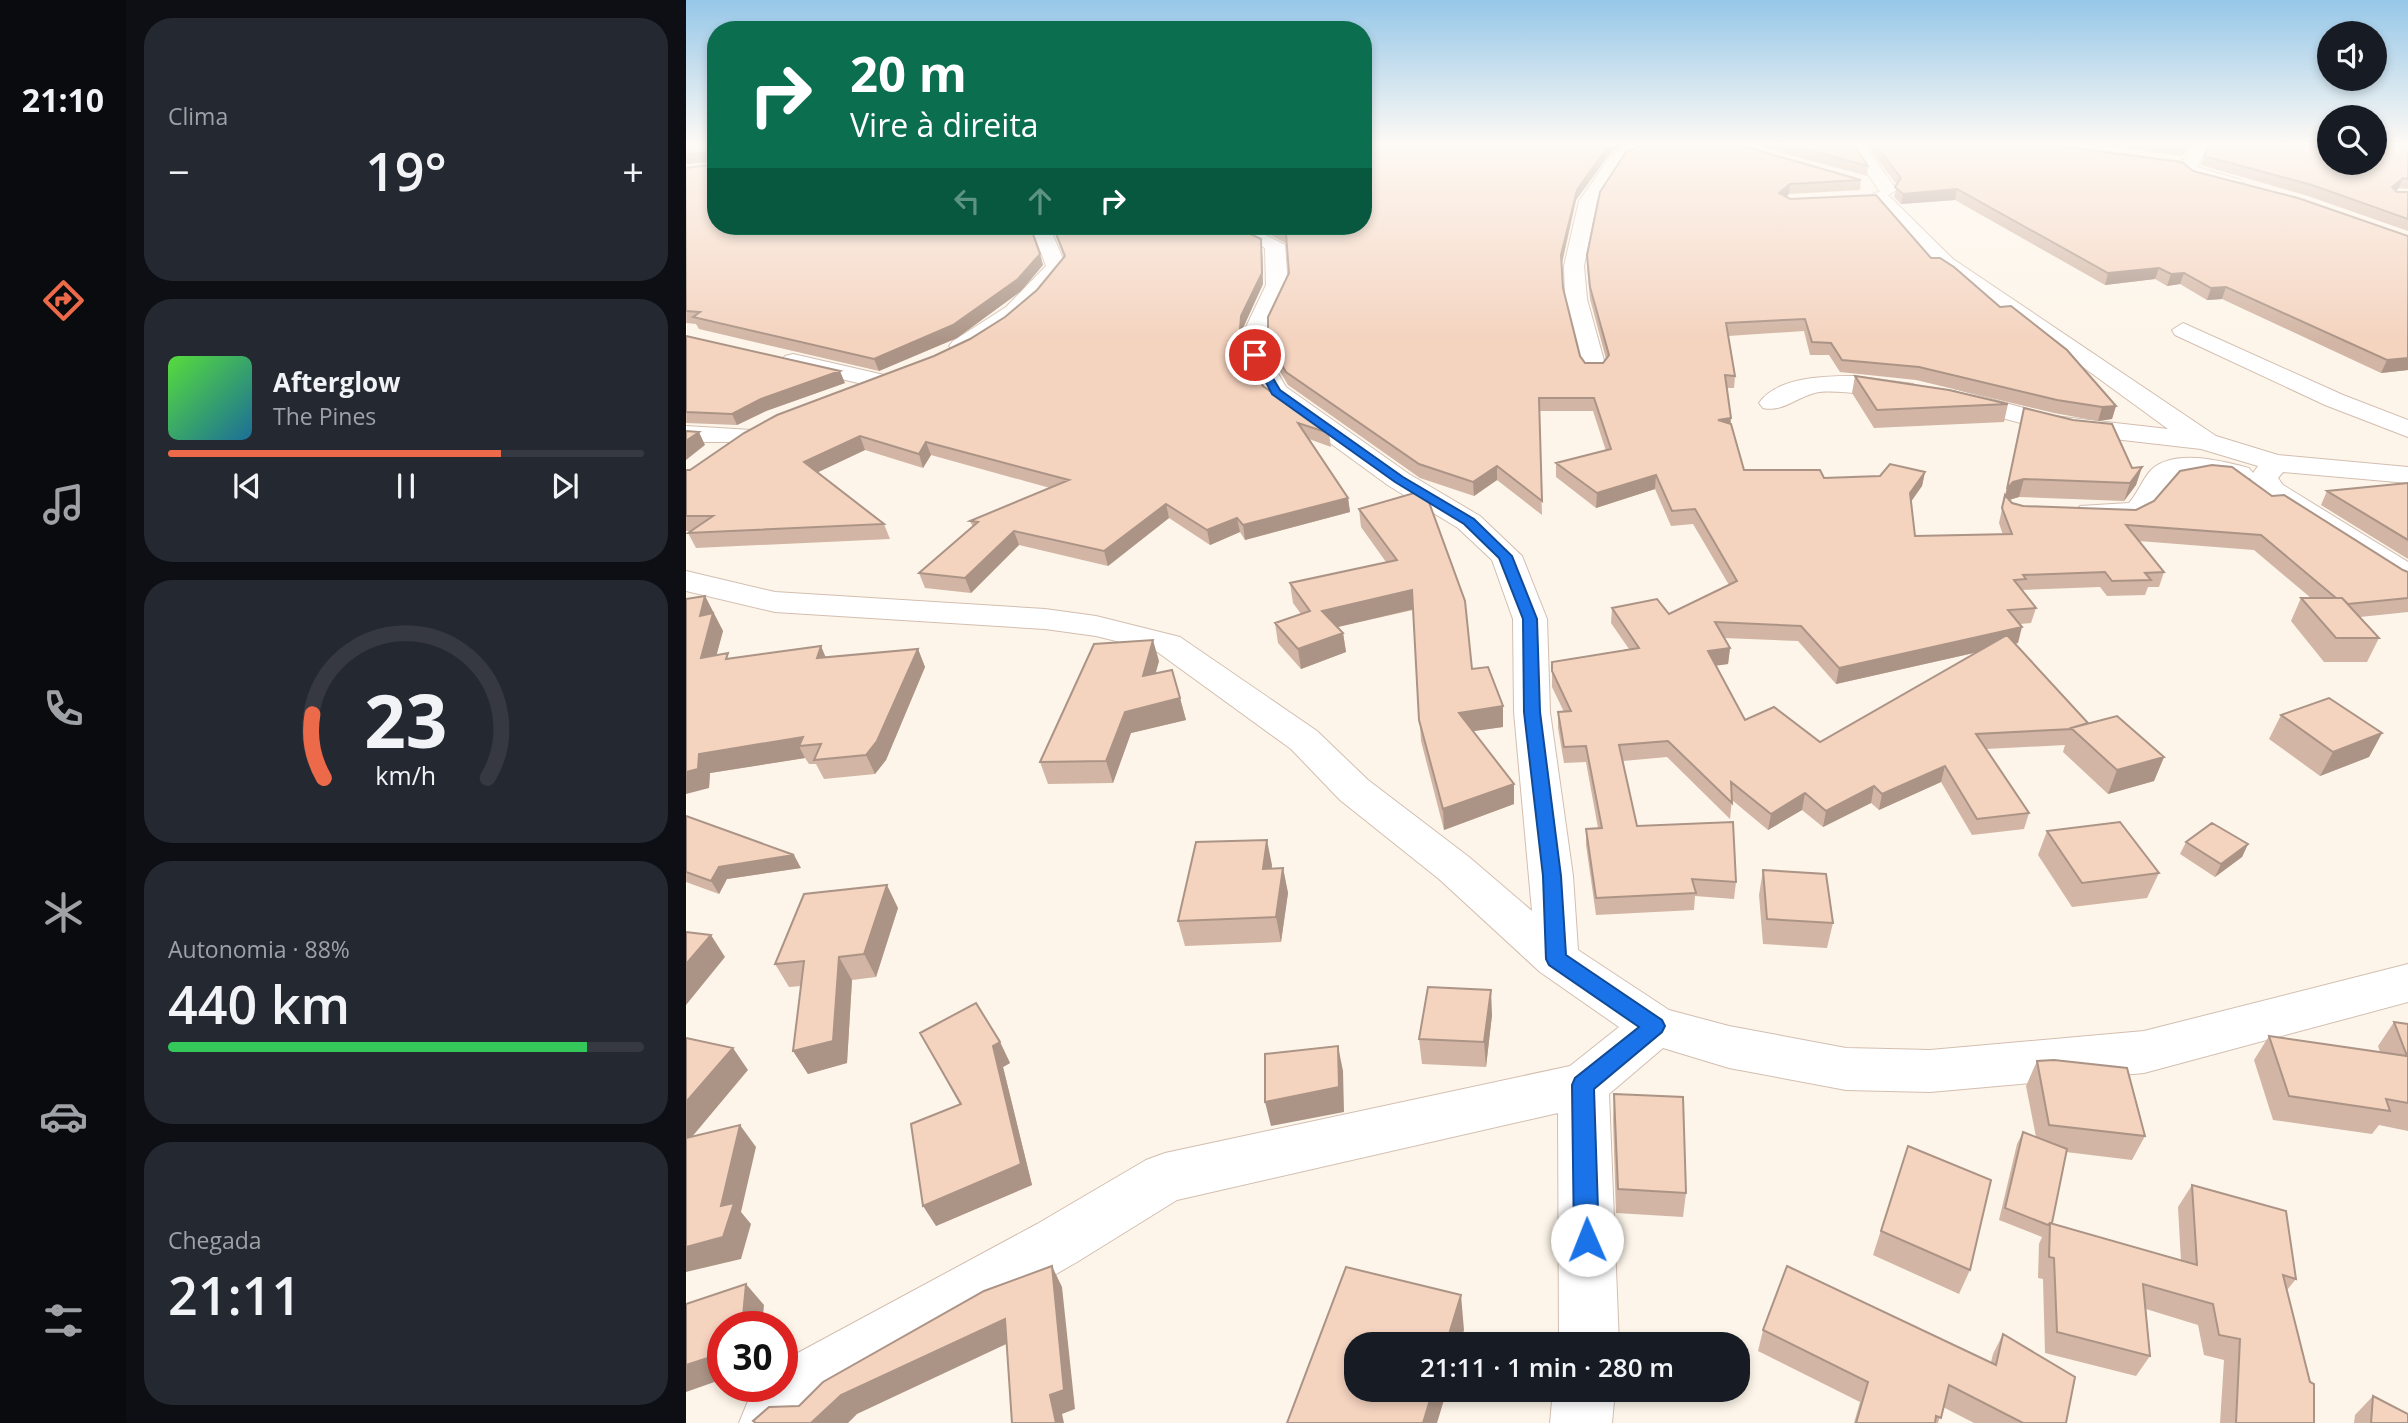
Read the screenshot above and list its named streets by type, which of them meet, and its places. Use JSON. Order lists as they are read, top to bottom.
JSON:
{
  "page": {
    "tabs": "21:10",
    "tile": [
      "Clima",
      ["Autonomia · 88%", "440 km"],
      ["Chegada", "21:11"]
    ],
    "turn": ["20 m", "Vire à direita"],
    "heat": ["−", "19°", "+"],
    "song": ["Afterglow", "The Pines"],
    "limit": "30",
    "trip": "21:11 · 1 min · 280 m",
    "gauge": ["23", "km/h"]
  }
}
